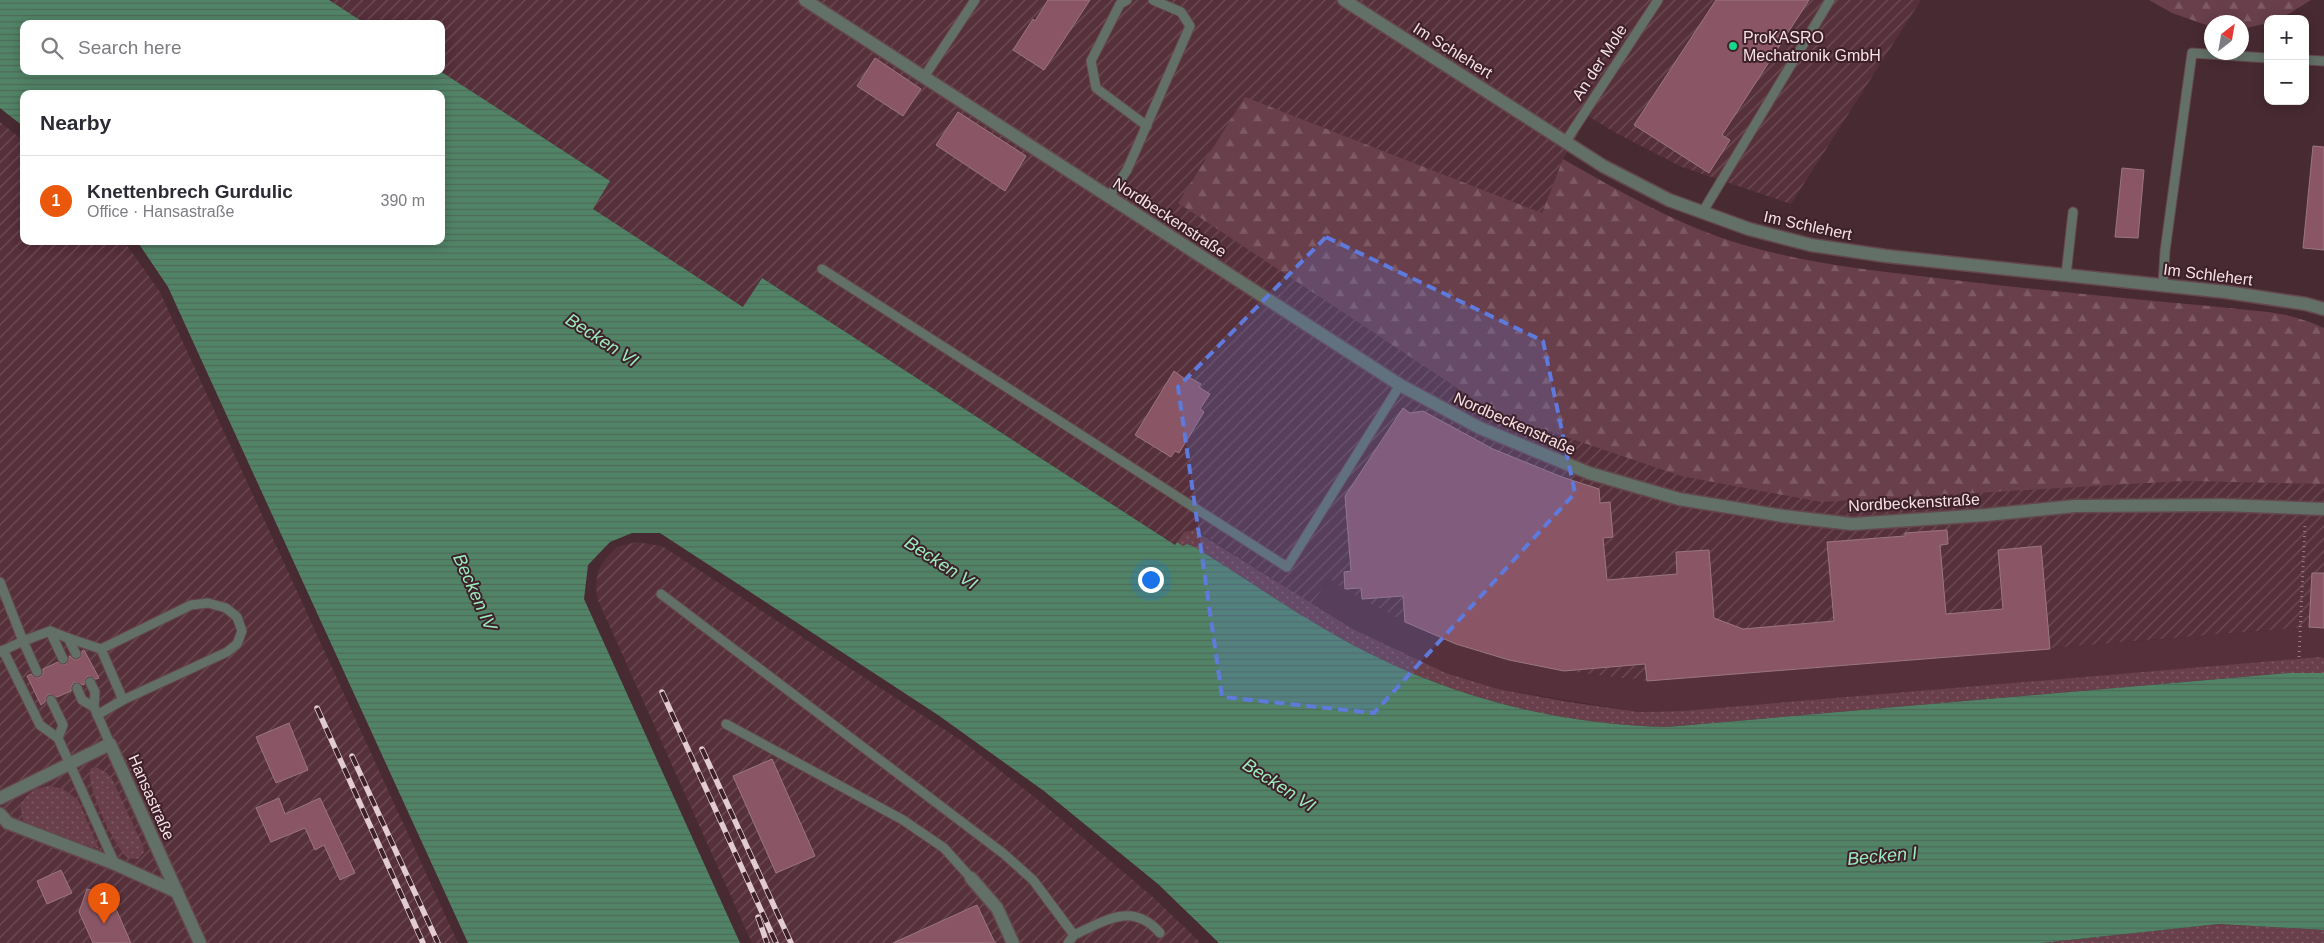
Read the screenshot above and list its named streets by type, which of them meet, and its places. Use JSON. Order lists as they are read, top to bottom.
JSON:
{
  "streets": {
    "street": ["Im Schlehert", "Nordbeckenstraße", "Hansastraße"],
    "lane": ["An der Mole"]
  },
  "crossings": [
    ["Im Schlehert", "An der Mole"]
  ],
  "water": ["Becken VI", "Becken IV", "Becken I"],
  "places": ["ProKASRO Mechatronik GmbH"],
  "north": "top right",
  "page": {
    "map_buttons": ["+", "−"],
    "search": "Search here",
    "heading": "Nearby",
    "list": [
      {
        "mark": "1",
        "name": "Knettenbrech Gurdulic",
        "note": "Office · Hansastraße",
        "value": "390 m"
      }
    ],
    "pins": "1"
  }
}
